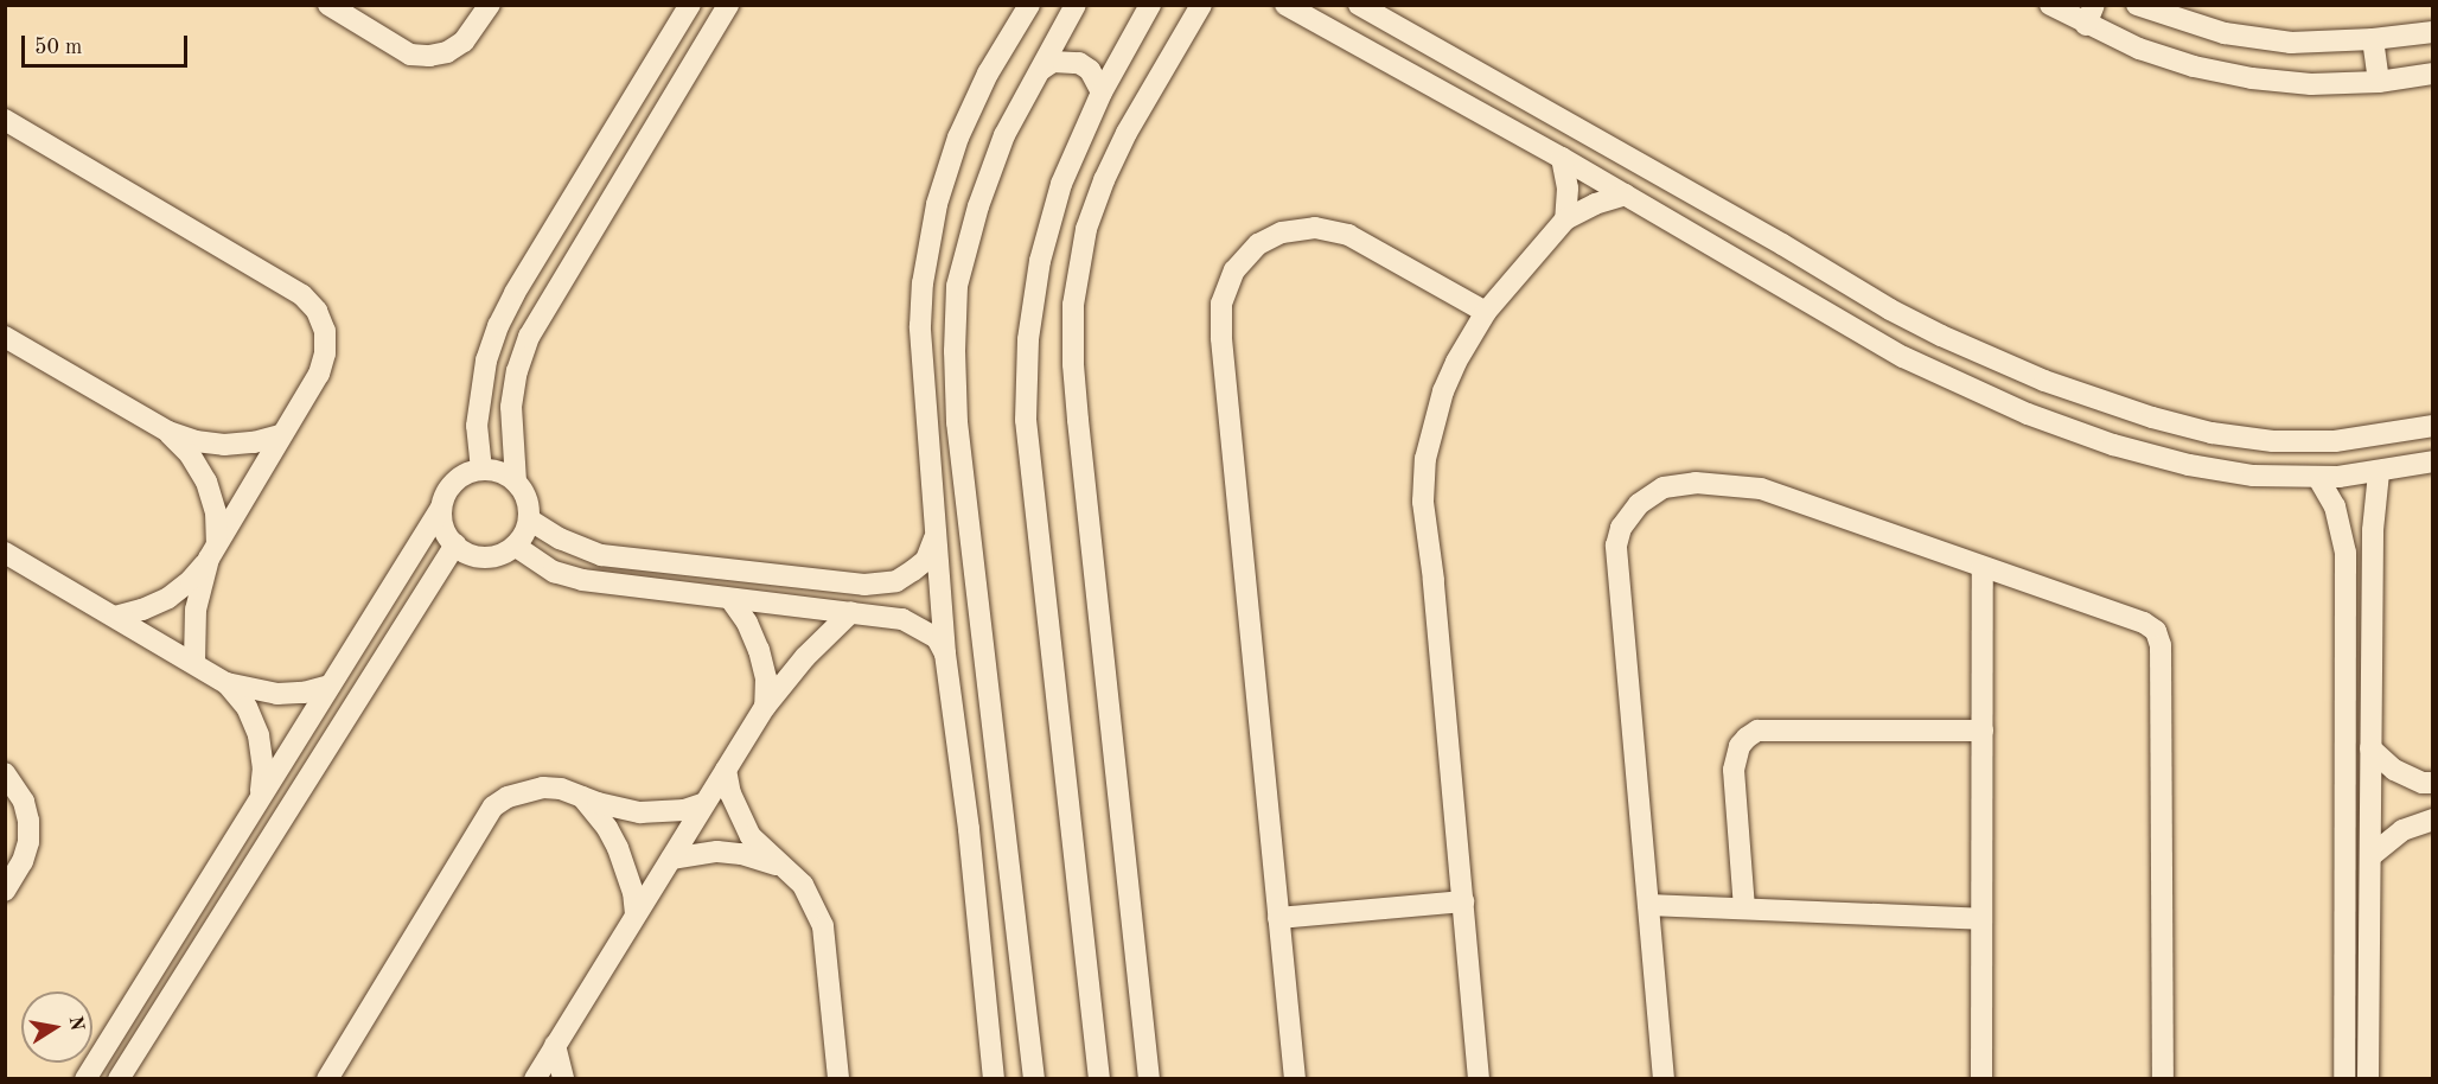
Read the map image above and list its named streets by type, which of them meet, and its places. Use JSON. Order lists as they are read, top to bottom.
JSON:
{
  "scale_bar": "50 m",
  "north": "right"
}
